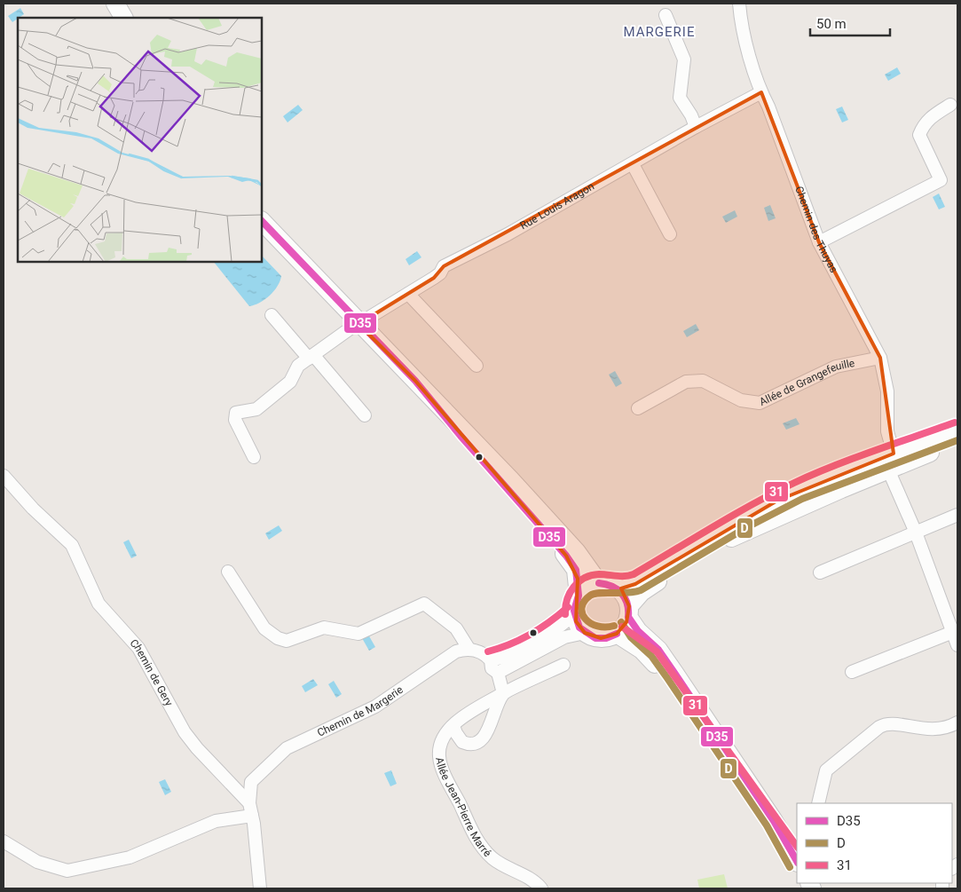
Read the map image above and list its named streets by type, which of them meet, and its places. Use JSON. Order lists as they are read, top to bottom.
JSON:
{
  "streets": {
    "street": [
      "Rue Louis Aragon",
      "Chemin des Thuyas",
      "Allée de Grangefeuille",
      "Chemin de Gery",
      "Chemin de Margerie",
      "Allée Jean-Pierre Marré"
    ]
  },
  "crossings": [
    ["Rue Louis Aragon", "Chemin des Thuyas"],
    ["Chemin des Thuyas", "Allée de Grangefeuille"],
    ["Chemin de Gery", "Chemin de Margerie"]
  ],
  "districts": ["MARGERIE"],
  "lines": ["transit line D35", "transit line 31", "transit line D"],
  "legend": ["D35", "D", "31"],
  "scale_bar": "50 m"
}
